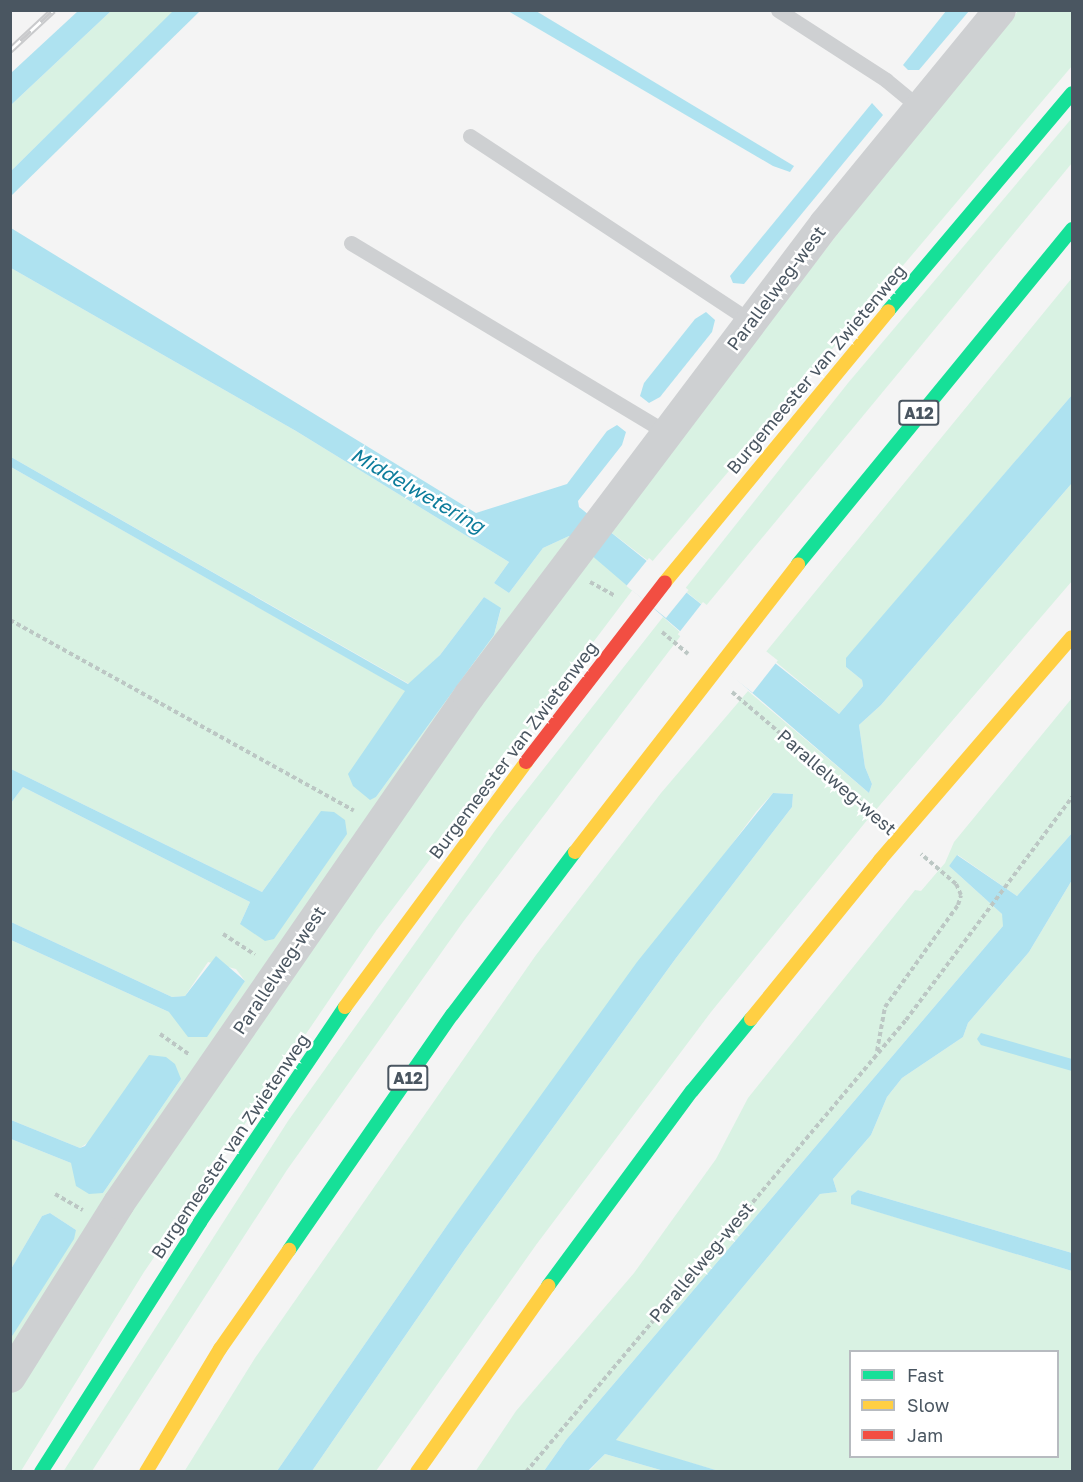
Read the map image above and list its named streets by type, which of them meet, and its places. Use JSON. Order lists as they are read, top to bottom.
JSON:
{
  "streets": {
    "main road": ["Burgemeester van Zwietenweg", "A12"],
    "street": ["Parallelweg-west"]
  },
  "water": ["Middelwetering"],
  "legend": ["Fast", "Slow", "Jam"]
}
